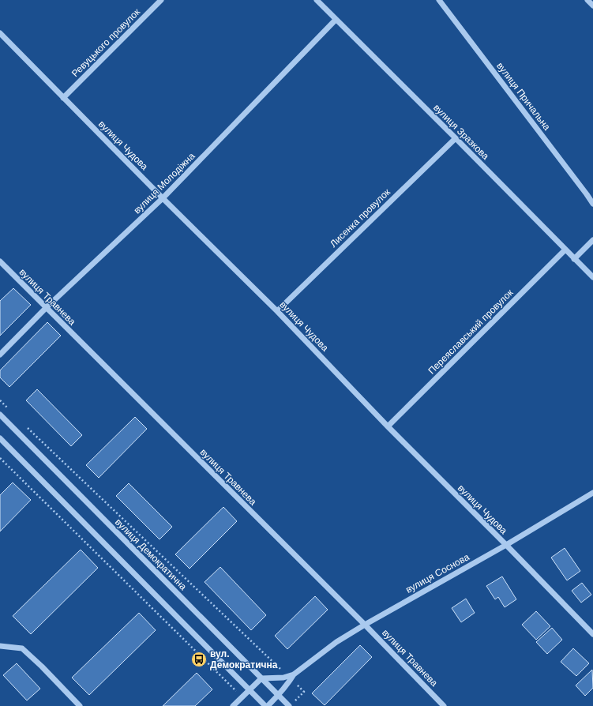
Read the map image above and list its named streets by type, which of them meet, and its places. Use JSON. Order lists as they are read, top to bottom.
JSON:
{
  "streets": {
    "street": [
      "Ревуцького провулок",
      "вулиця Причальна",
      "вулиця Зразкова",
      "вулиця Чудова",
      "вулиця Молодіжна",
      "Лисенка провулок",
      "вулиця Травнева",
      "Переяславський провулок",
      "вулиця Демократична",
      "вулиця Соснова"
    ]
  },
  "crossings": [
    ["Ревуцького провулок", "вулиця Чудова"],
    ["вулиця Зразкова", "вулиця Молодіжна"],
    ["вулиця Зразкова", "Лисенка провулок"],
    ["вулиця Зразкова", "Переяславський провулок"],
    ["вулиця Чудова", "вулиця Молодіжна"],
    ["вулиця Чудова", "Лисенка провулок"],
    ["вулиця Чудова", "Переяславський провулок"],
    ["вулиця Чудова", "вулиця Соснова"],
    ["вулиця Молодіжна", "вулиця Травнева"],
    ["вулиця Травнева", "вулиця Соснова"],
    ["вулиця Демократична", "вулиця Соснова"]
  ],
  "places": {
    "bus stop": ["вул. Демократична"]
  }
}
